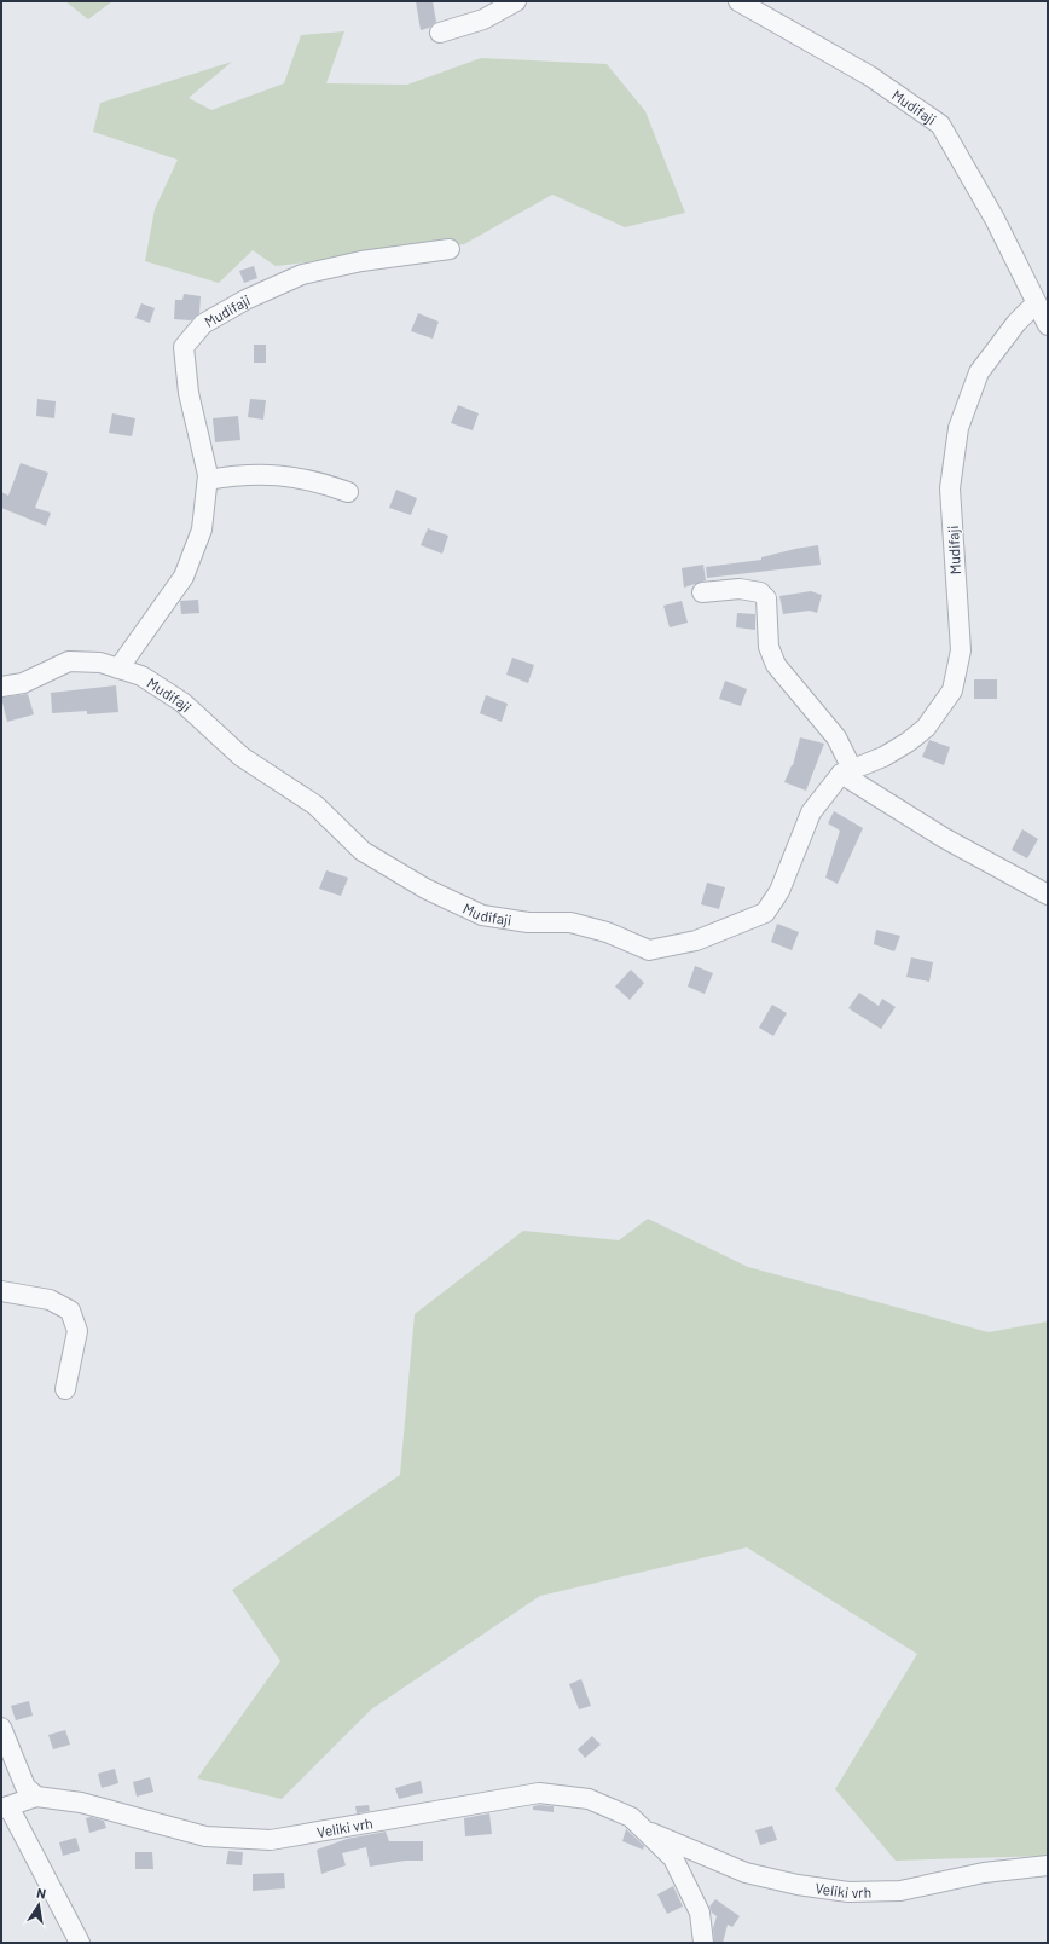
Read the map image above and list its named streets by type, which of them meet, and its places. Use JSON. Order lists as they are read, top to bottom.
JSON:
{
  "streets": {
    "street": ["Mudifaji", "Veliki vrh"]
  },
  "north": "top"
}
